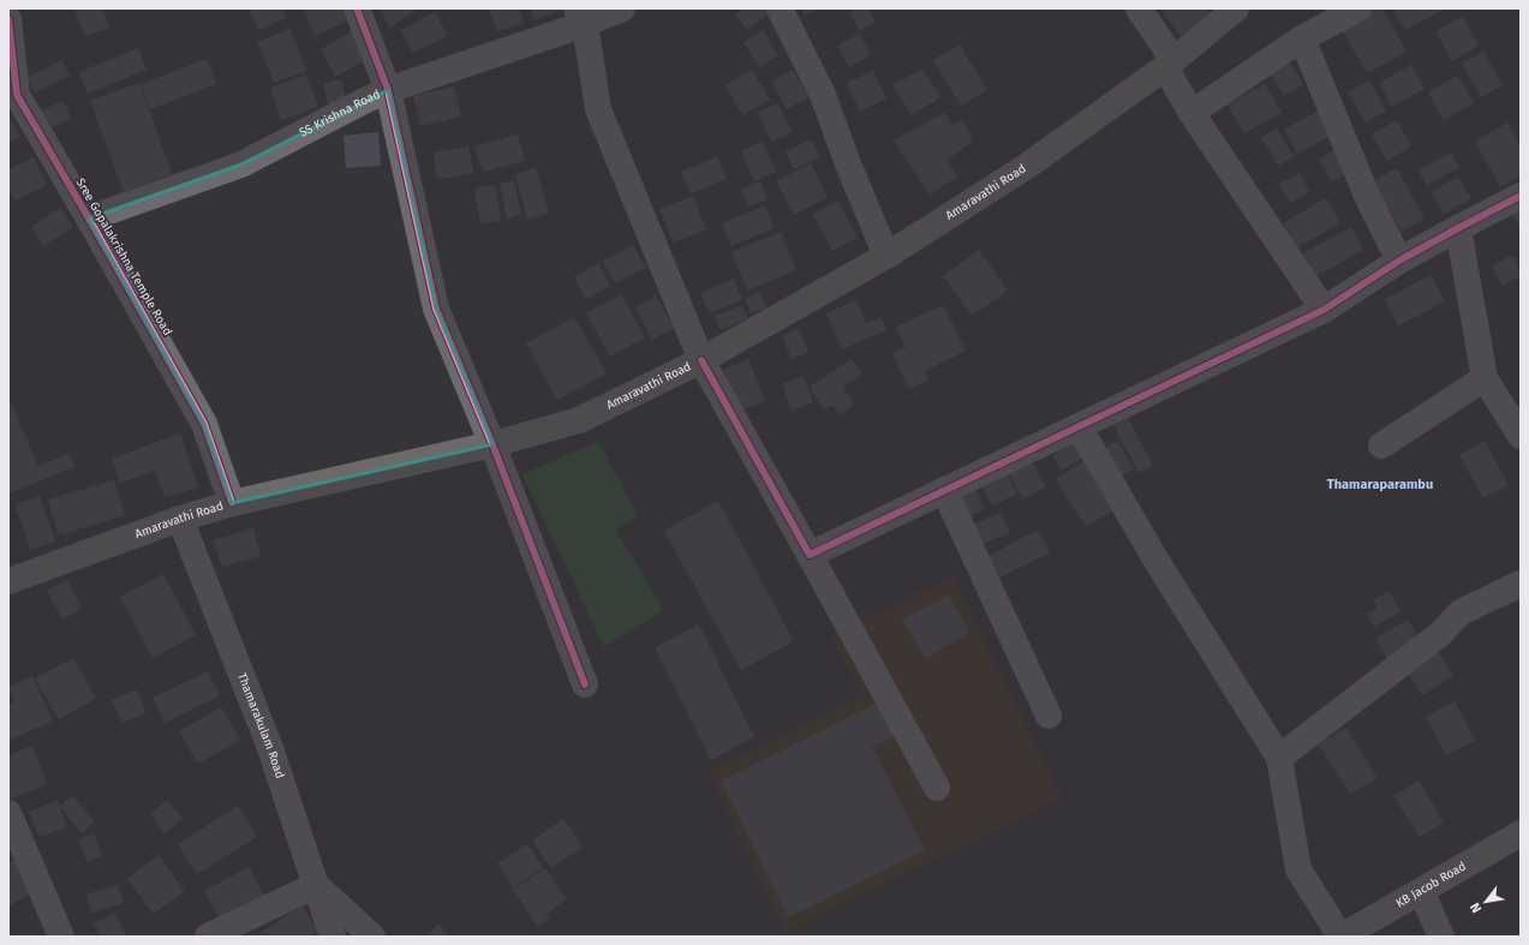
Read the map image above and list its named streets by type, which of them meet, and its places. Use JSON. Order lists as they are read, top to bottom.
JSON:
{
  "streets": {
    "main road": ["Amaravathi Road", "KB Jacob Road"],
    "street": ["SS Krishna Road", "Sree Gopalakrishna Temple Road", "Thamarakulam Road"]
  },
  "crossings": [
    ["SS Krishna Road", "Sree Gopalakrishna Temple Road"],
    ["Amaravathi Road", "Sree Gopalakrishna Temple Road"],
    ["Amaravathi Road", "Thamarakulam Road"]
  ],
  "districts": ["Thamaraparambu"],
  "north": "bottom left"
}
